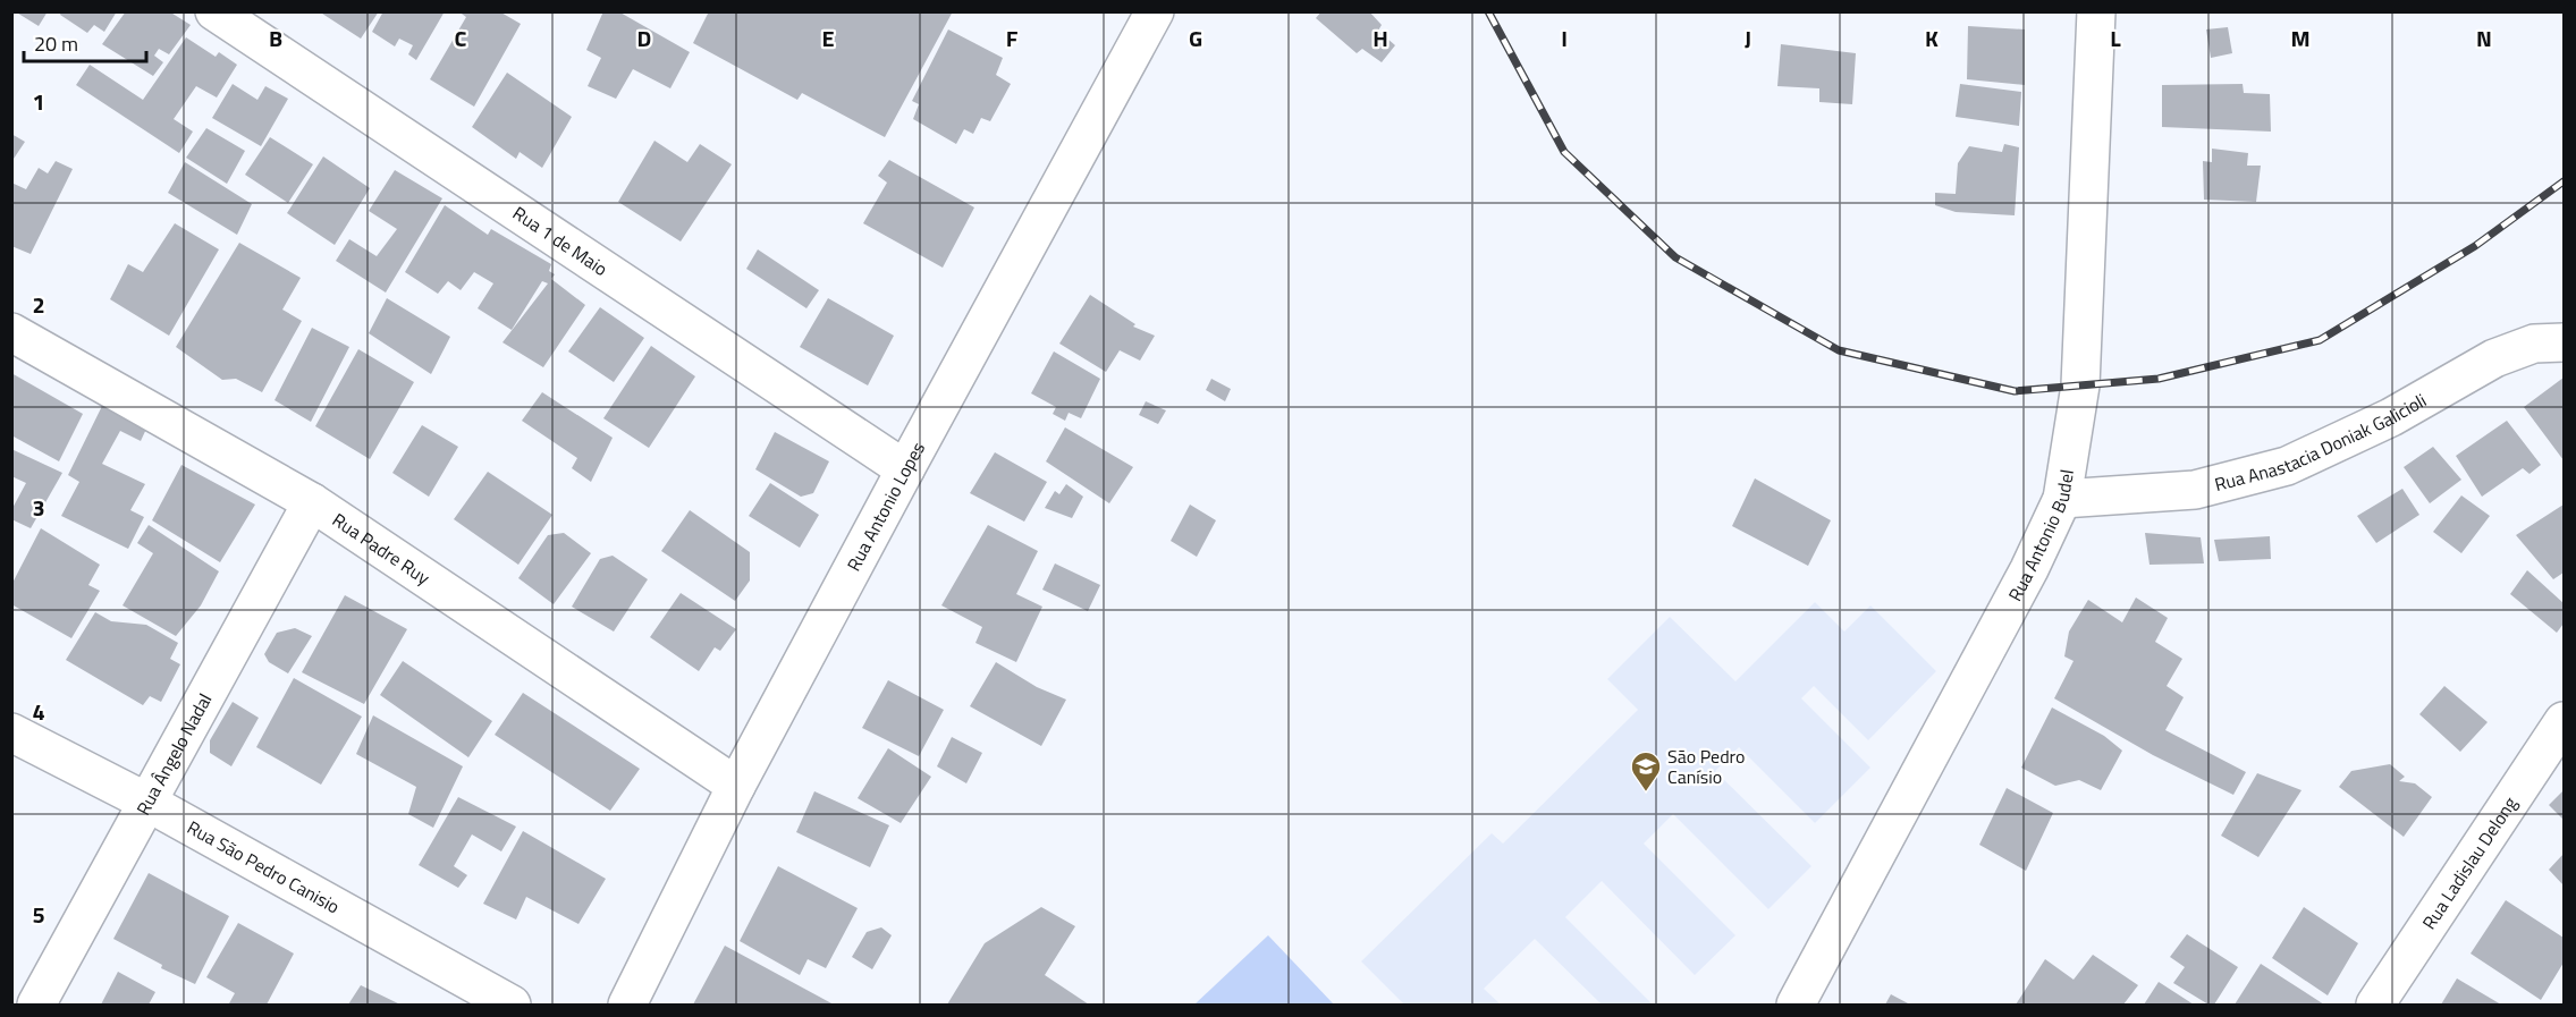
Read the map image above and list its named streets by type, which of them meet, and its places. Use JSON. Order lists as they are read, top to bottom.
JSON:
{
  "streets": {
    "street": [
      "Rua 1 de Maio",
      "Rua Anastacia Doniak Galicioli",
      "Rua Antonio Lopes",
      "Rua Antonio Budel",
      "Rua Padre Ruy",
      "Rua Ângelo Nadal",
      "Rua Ladislau Delong",
      "Rua São Pedro Canisio"
    ]
  },
  "crossings": [
    ["Rua 1 de Maio", "Rua Antonio Lopes"],
    ["Rua Anastacia Doniak Galicioli", "Rua Antonio Budel"],
    ["Rua Antonio Lopes", "Rua Padre Ruy"],
    ["Rua Padre Ruy", "Rua Ângelo Nadal"],
    ["Rua Ângelo Nadal", "Rua São Pedro Canisio"]
  ],
  "places": {
    "school or university": ["São Pedro Canísio"]
  },
  "scale_bar": "20 m",
  "grid": {
    "columns": [
      "B",
      "C",
      "D",
      "E",
      "F",
      "G",
      "H",
      "I",
      "J",
      "K",
      "L",
      "M",
      "N"
    ],
    "rows": [
      "1",
      "2",
      "3",
      "4",
      "5"
    ]
  }
}
